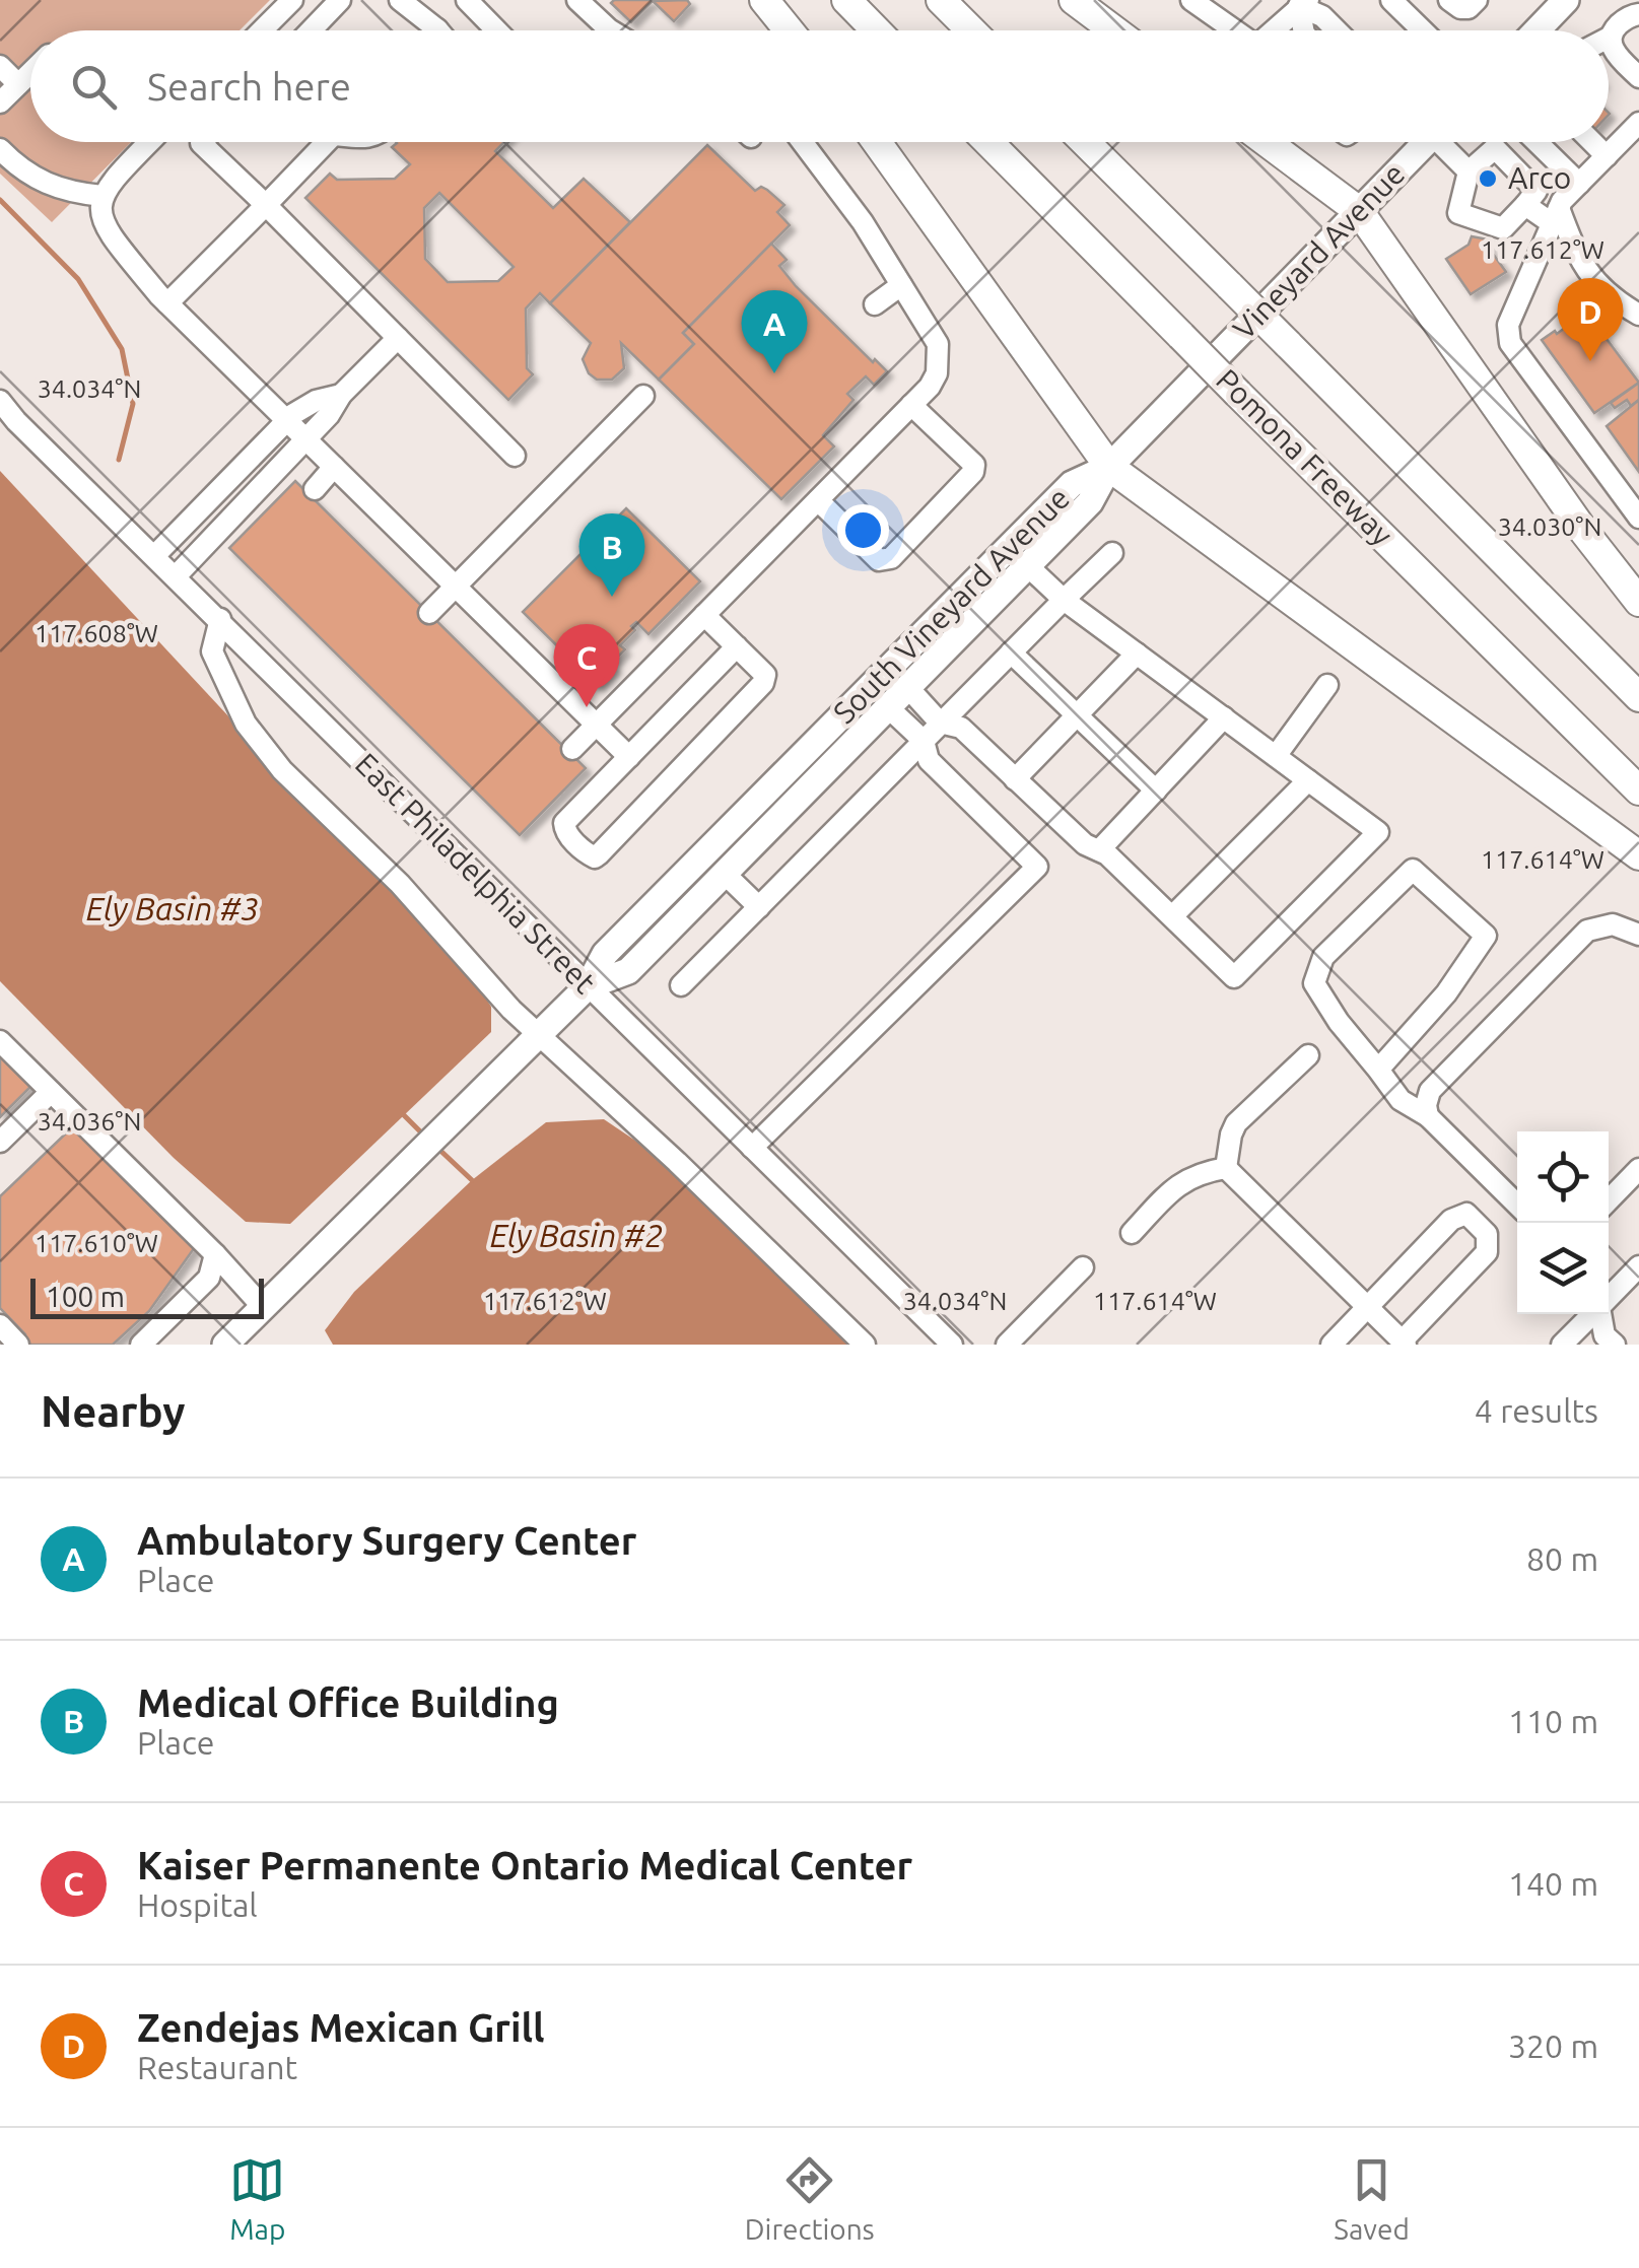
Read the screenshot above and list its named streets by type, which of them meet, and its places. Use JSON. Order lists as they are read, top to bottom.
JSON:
{
  "streets": {
    "highway": ["Pomona Freeway"],
    "main road": ["Vineyard Avenue", "South Vineyard Avenue"],
    "street": ["East Philadelphia Street"]
  },
  "crossings": [
    ["Vineyard Avenue", "South Vineyard Avenue"],
    ["South Vineyard Avenue", "East Philadelphia Street"]
  ],
  "water": ["Ely Basin #3", "Ely Basin #2"],
  "places": ["Arco"],
  "scale_bar": "100 m",
  "page": {
    "search": "Search here",
    "pins": [
      "D",
      "A",
      "B",
      "C"
    ],
    "scale": "100 m",
    "heading": ["Nearby", "4 results"],
    "list": [
      {
        "mark": "A",
        "name": "Ambulatory Surgery Center",
        "note": "Place",
        "value": "80 m"
      },
      {
        "mark": "B",
        "name": "Medical Office Building",
        "note": "Place",
        "value": "110 m"
      },
      {
        "mark": "C",
        "name": "Kaiser Permanente Ontario Medical Center",
        "note": "Hospital",
        "value": "140 m"
      },
      {
        "mark": "D",
        "name": "Zendejas Mexican Grill",
        "note": "Restaurant",
        "value": "320 m"
      }
    ],
    "nav": ["Map", "Directions", "Saved"]
  },
  "coordinates": [
    "117.612°W",
    "34.034°N",
    "34.030°N",
    "117.608°W",
    "117.614°W",
    "34.036°N",
    "117.610°W"
  ]
}
